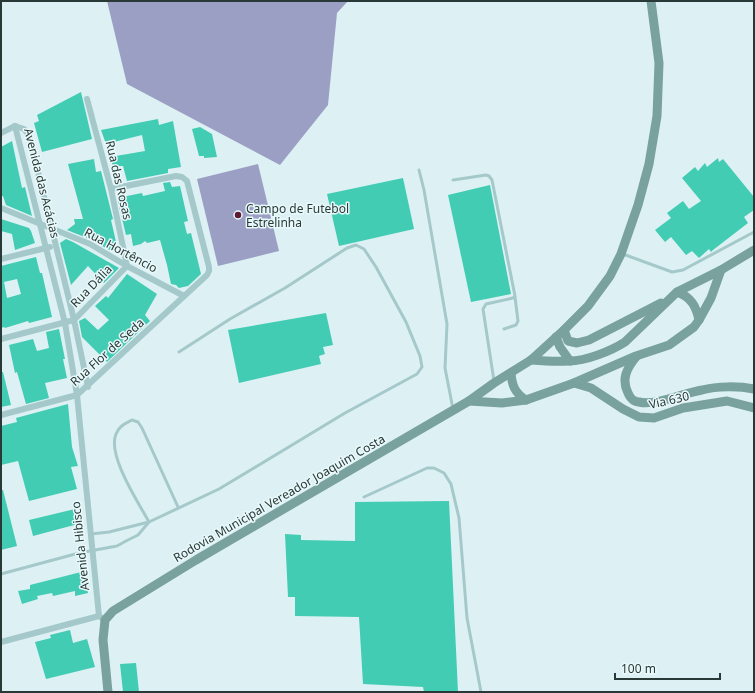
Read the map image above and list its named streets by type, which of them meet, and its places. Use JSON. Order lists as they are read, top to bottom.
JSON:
{
  "streets": {
    "main road": ["Via 630", "Rodovia Municipal Vereador Joaquim Costa", "Avenida Hibisco"],
    "street": [
      "Rua das Rosas",
      "Avenida das Acácias",
      "Rua Hortêncio",
      "Rua Dália",
      "Rua Flor de Seda"
    ]
  },
  "crossings": [
    ["Rua das Rosas", "Rua Hortêncio"],
    ["Rua das Rosas", "Rua Dália"],
    ["Rua das Rosas", "Rua Flor de Seda"],
    ["Avenida das Acácias", "Rua Hortêncio"],
    ["Avenida das Acácias", "Rua Dália"],
    ["Avenida das Acácias", "Rua Flor de Seda"],
    ["Avenida das Acácias", "Avenida Hibisco"],
    ["Rua Hortêncio", "Rua Dália"],
    ["Rua Hortêncio", "Rua Flor de Seda"],
    ["Rua Flor de Seda", "Avenida Hibisco"],
    ["Rodovia Municipal Vereador Joaquim Costa", "Avenida Hibisco"]
  ],
  "places": ["Campo de Futebol Estrelinha"],
  "scale_bar": "100 m"
}
